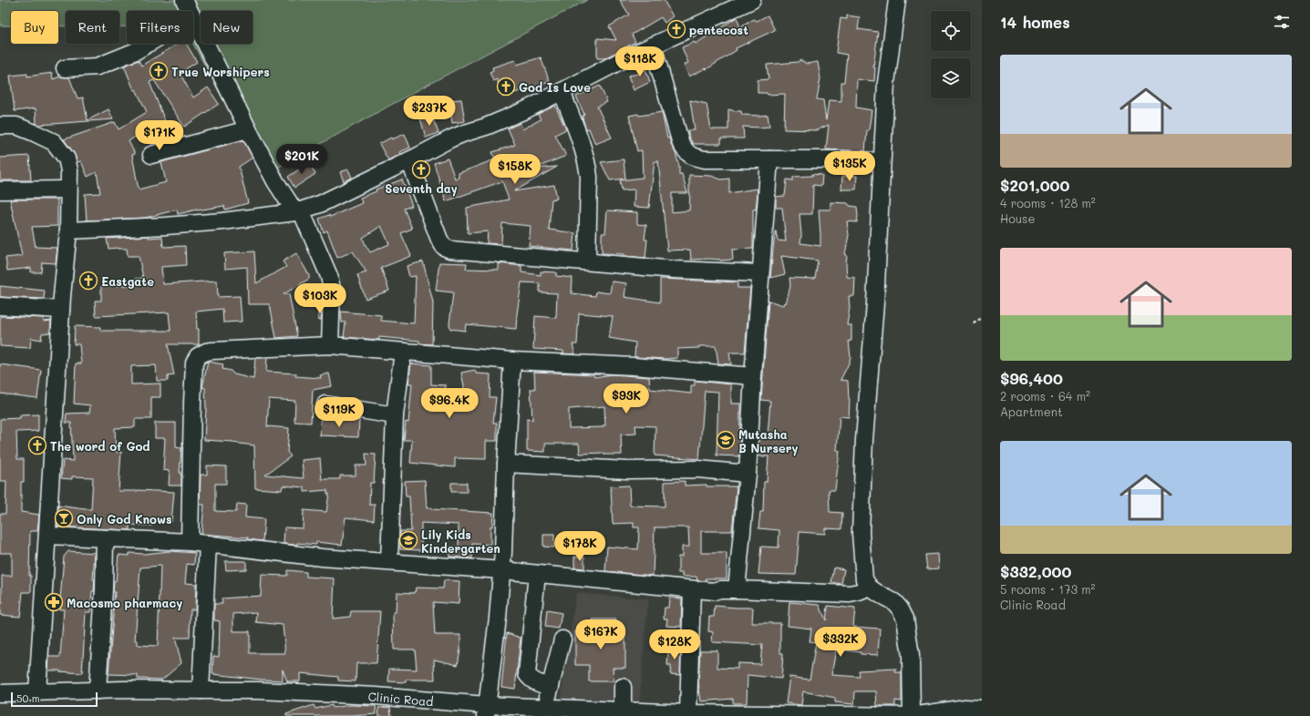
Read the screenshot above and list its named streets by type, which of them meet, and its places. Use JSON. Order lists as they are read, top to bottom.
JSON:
{
  "streets": {
    "street": ["Clinic Road"]
  },
  "places": {
    "church": [
      "pentecost",
      "True Worshipers",
      "God Is Love",
      "Seventh day",
      "Eastgate",
      "The word of God"
    ],
    "school or university": ["Mutasha B Nursery", "Lily Kids Kindergarten"],
    "bar": ["Only God Knows"],
    "pharmacy": ["Macosmo pharmacy"]
  },
  "scale_bar": "50 m",
  "page": {
    "heading": "14 homes",
    "chip": [
      "Buy",
      "Rent",
      "Filters",
      "New"
    ],
    "list": [
      {
        "name": "$201,000",
        "note": "4 rooms · 128 m² · House"
      },
      {
        "name": "$96,400",
        "note": "2 rooms · 64 m² · Apartment"
      },
      {
        "name": "$332,000",
        "note": "5 rooms · 173 m² · Clinic Road"
      }
    ],
    "price": [
      "$118K",
      "$237K",
      "$171K",
      "$201K",
      "$135K",
      "$158K",
      "$103K",
      "$93K",
      "$96.4K",
      "$119K",
      "$178K",
      "$167K",
      "$332K",
      "$128K"
    ],
    "scale": "50 m"
  }
}
